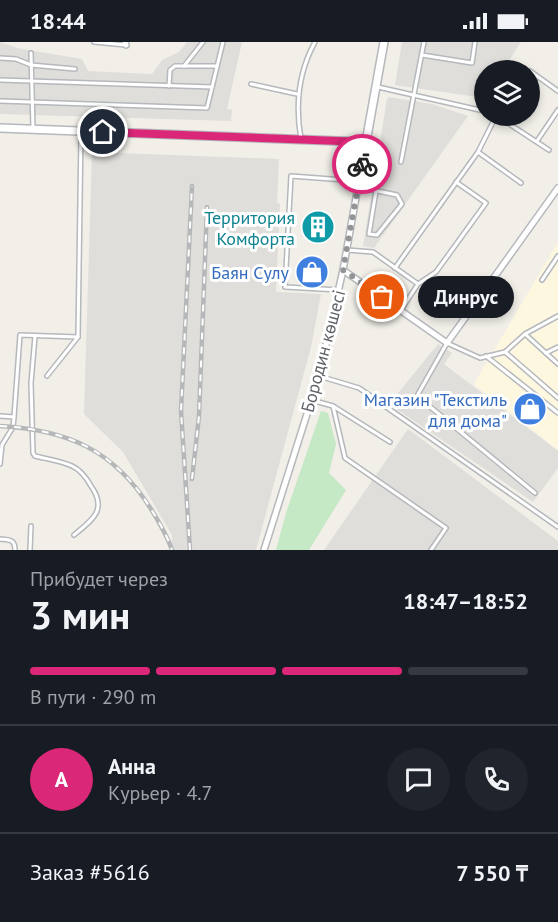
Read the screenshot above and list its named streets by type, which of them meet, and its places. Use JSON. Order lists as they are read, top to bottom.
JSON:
{
  "streets": {
    "street": ["Бородин көшесі"]
  },
  "places": {
    "building": ["Территория Комфорта"],
    "shop": ["Баян Сулу", "Магазин \"Текстиль для дома\""],
    "other": ["Динрус"]
  },
  "page": {
    "status": "18:44",
    "bubble": "Динрус",
    "heading": ["3 мин", "Прибудет через", "18:47–18:52"],
    "panel": [
      "Анна",
      "Курьер · 4.7",
      "Заказ #5616",
      "7 550 ₸"
    ],
    "bar": "В пути · 290 m",
    "round": "А"
  }
}
